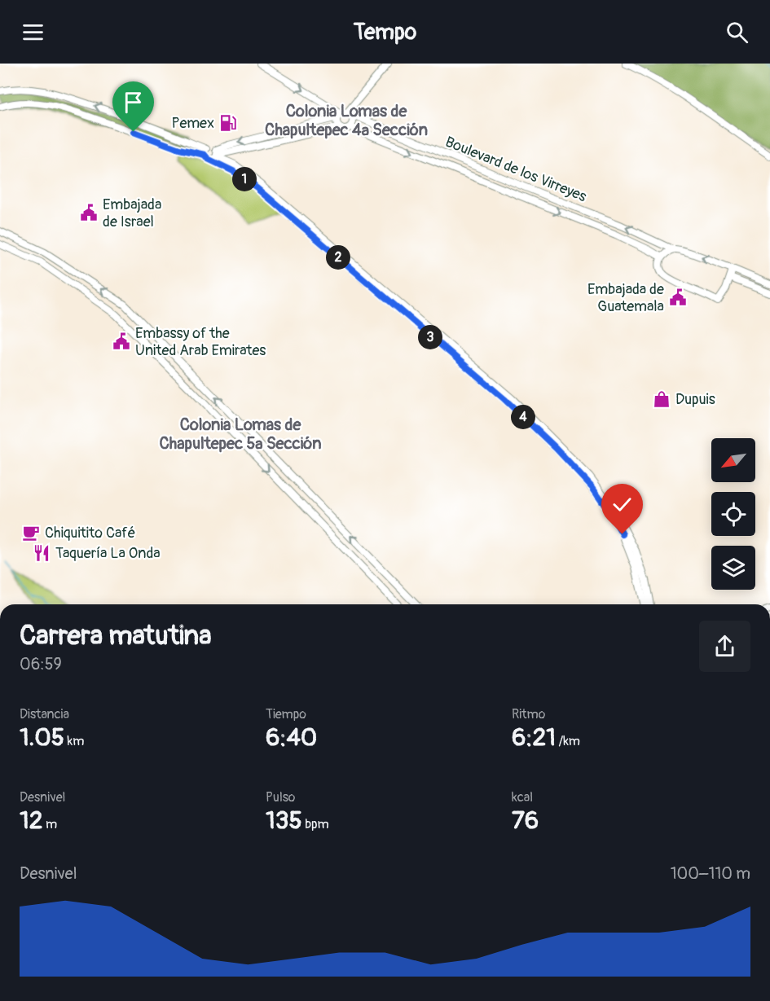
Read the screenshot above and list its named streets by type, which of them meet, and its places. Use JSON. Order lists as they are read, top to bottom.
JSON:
{
  "streets": {
    "street": ["Boulevard de los Virreyes"]
  },
  "districts": ["Colonia Lomas de Chapultepec 4ª Sección", "Colonia Lomas de Chapultepec 5ª Sección"],
  "places": {
    "fuel station": ["Pemex"],
    "public building": ["Embajada de Israel", "Embajada de Guatemala", "Embassy of the United Arab Emirates"],
    "shop": ["Dupuis"],
    "cafe": ["Chiquitito Café"],
    "restaurant": ["Taquería La Onda"]
  },
  "north": "bottom left",
  "page": {
    "header": "Tempo",
    "pins": [
      "1",
      "2",
      "3",
      "4"
    ],
    "heading": ["Carrera matutina", "06:59"],
    "stats": [
      ["Distancia", "1.05 km"],
      ["Tiempo", "6:40"],
      ["Ritmo", "6:21 /km"],
      ["Desnivel", "12 m"],
      ["Pulso", "135 bpm"],
      ["kcal", "76"]
    ],
    "chart": ["Desnivel", "100–110 m"]
  }
}
